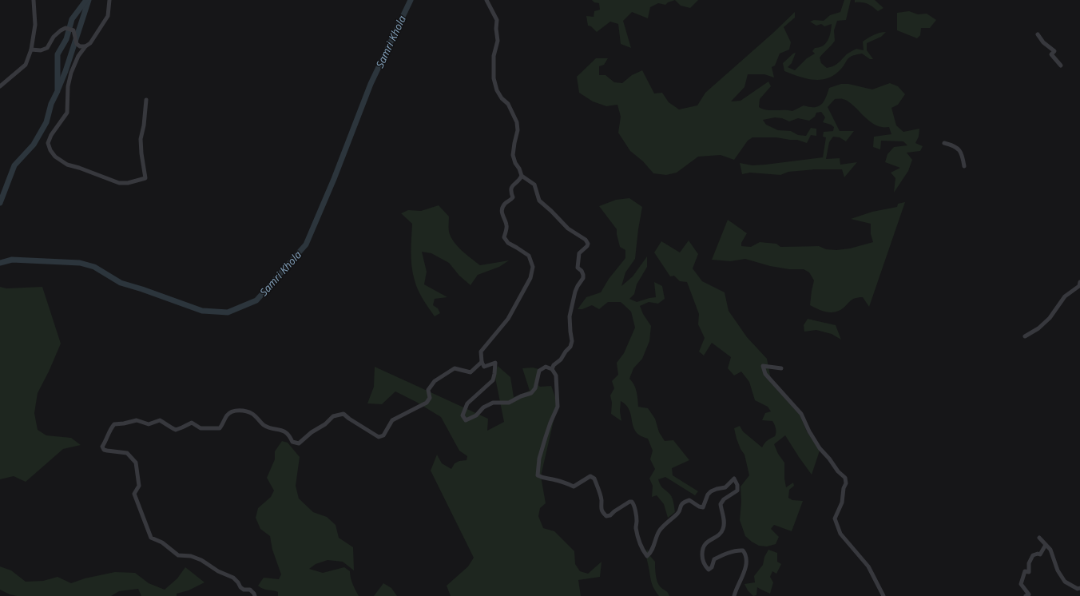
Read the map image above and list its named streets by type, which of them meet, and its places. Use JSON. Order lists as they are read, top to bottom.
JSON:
{
  "water": ["Samri Khola"]
}
